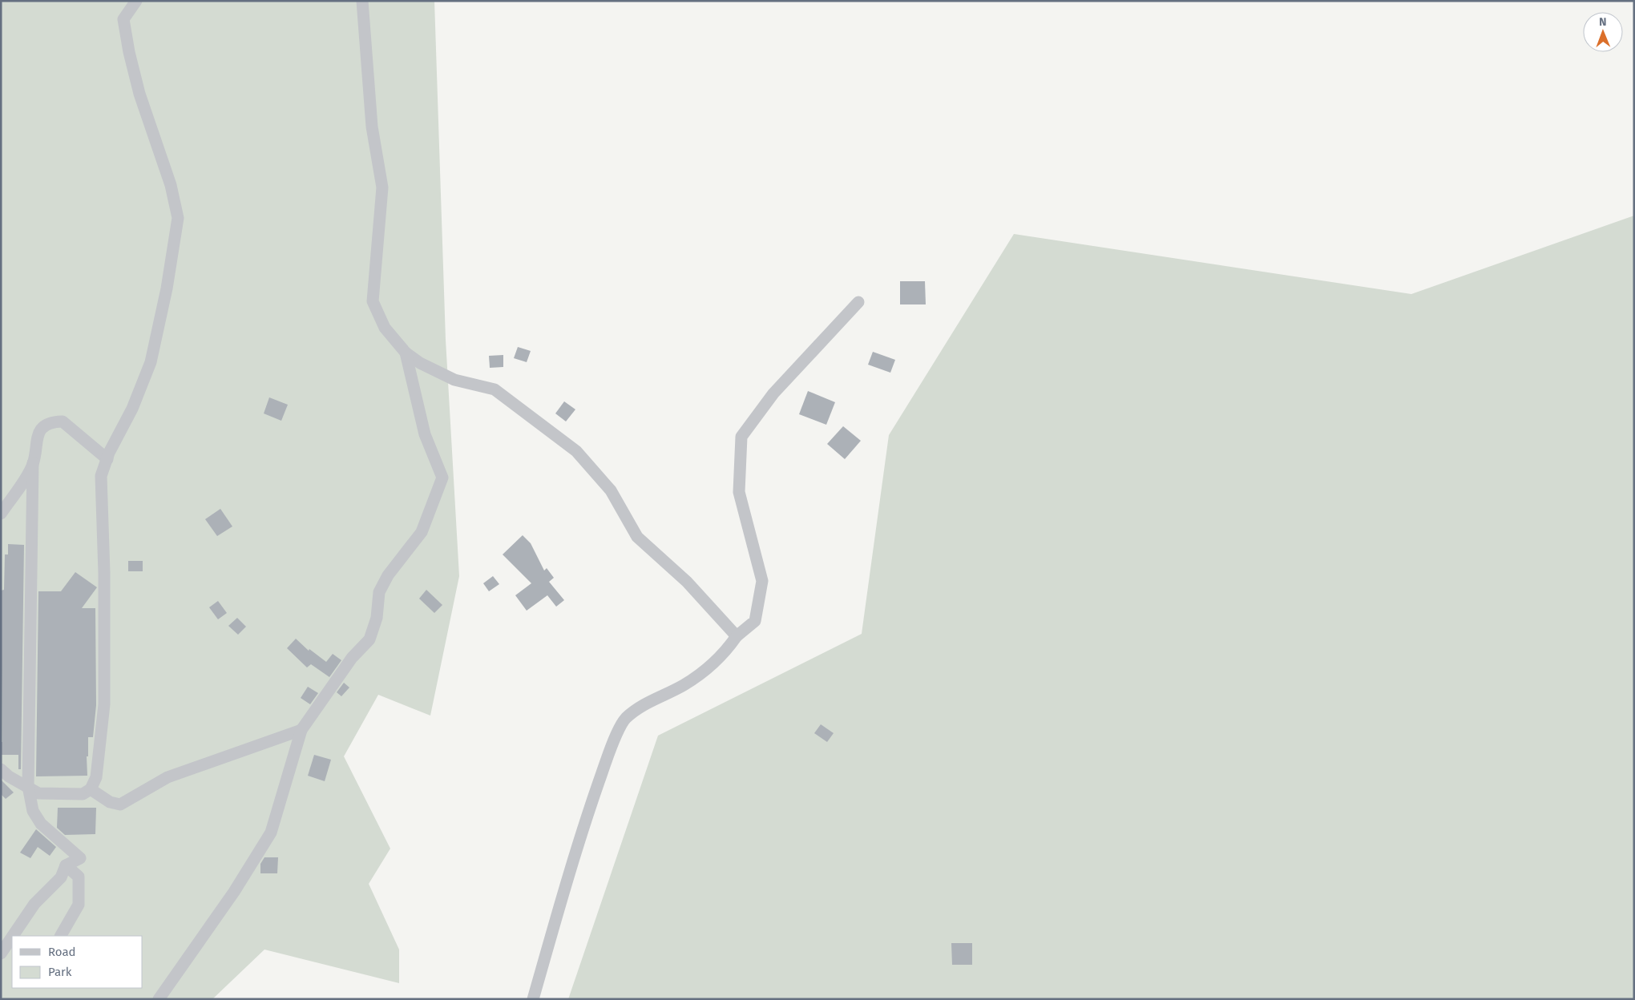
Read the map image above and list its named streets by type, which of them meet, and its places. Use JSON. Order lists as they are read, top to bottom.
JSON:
{
  "legend": ["Road", "Park"],
  "north": "top"
}
